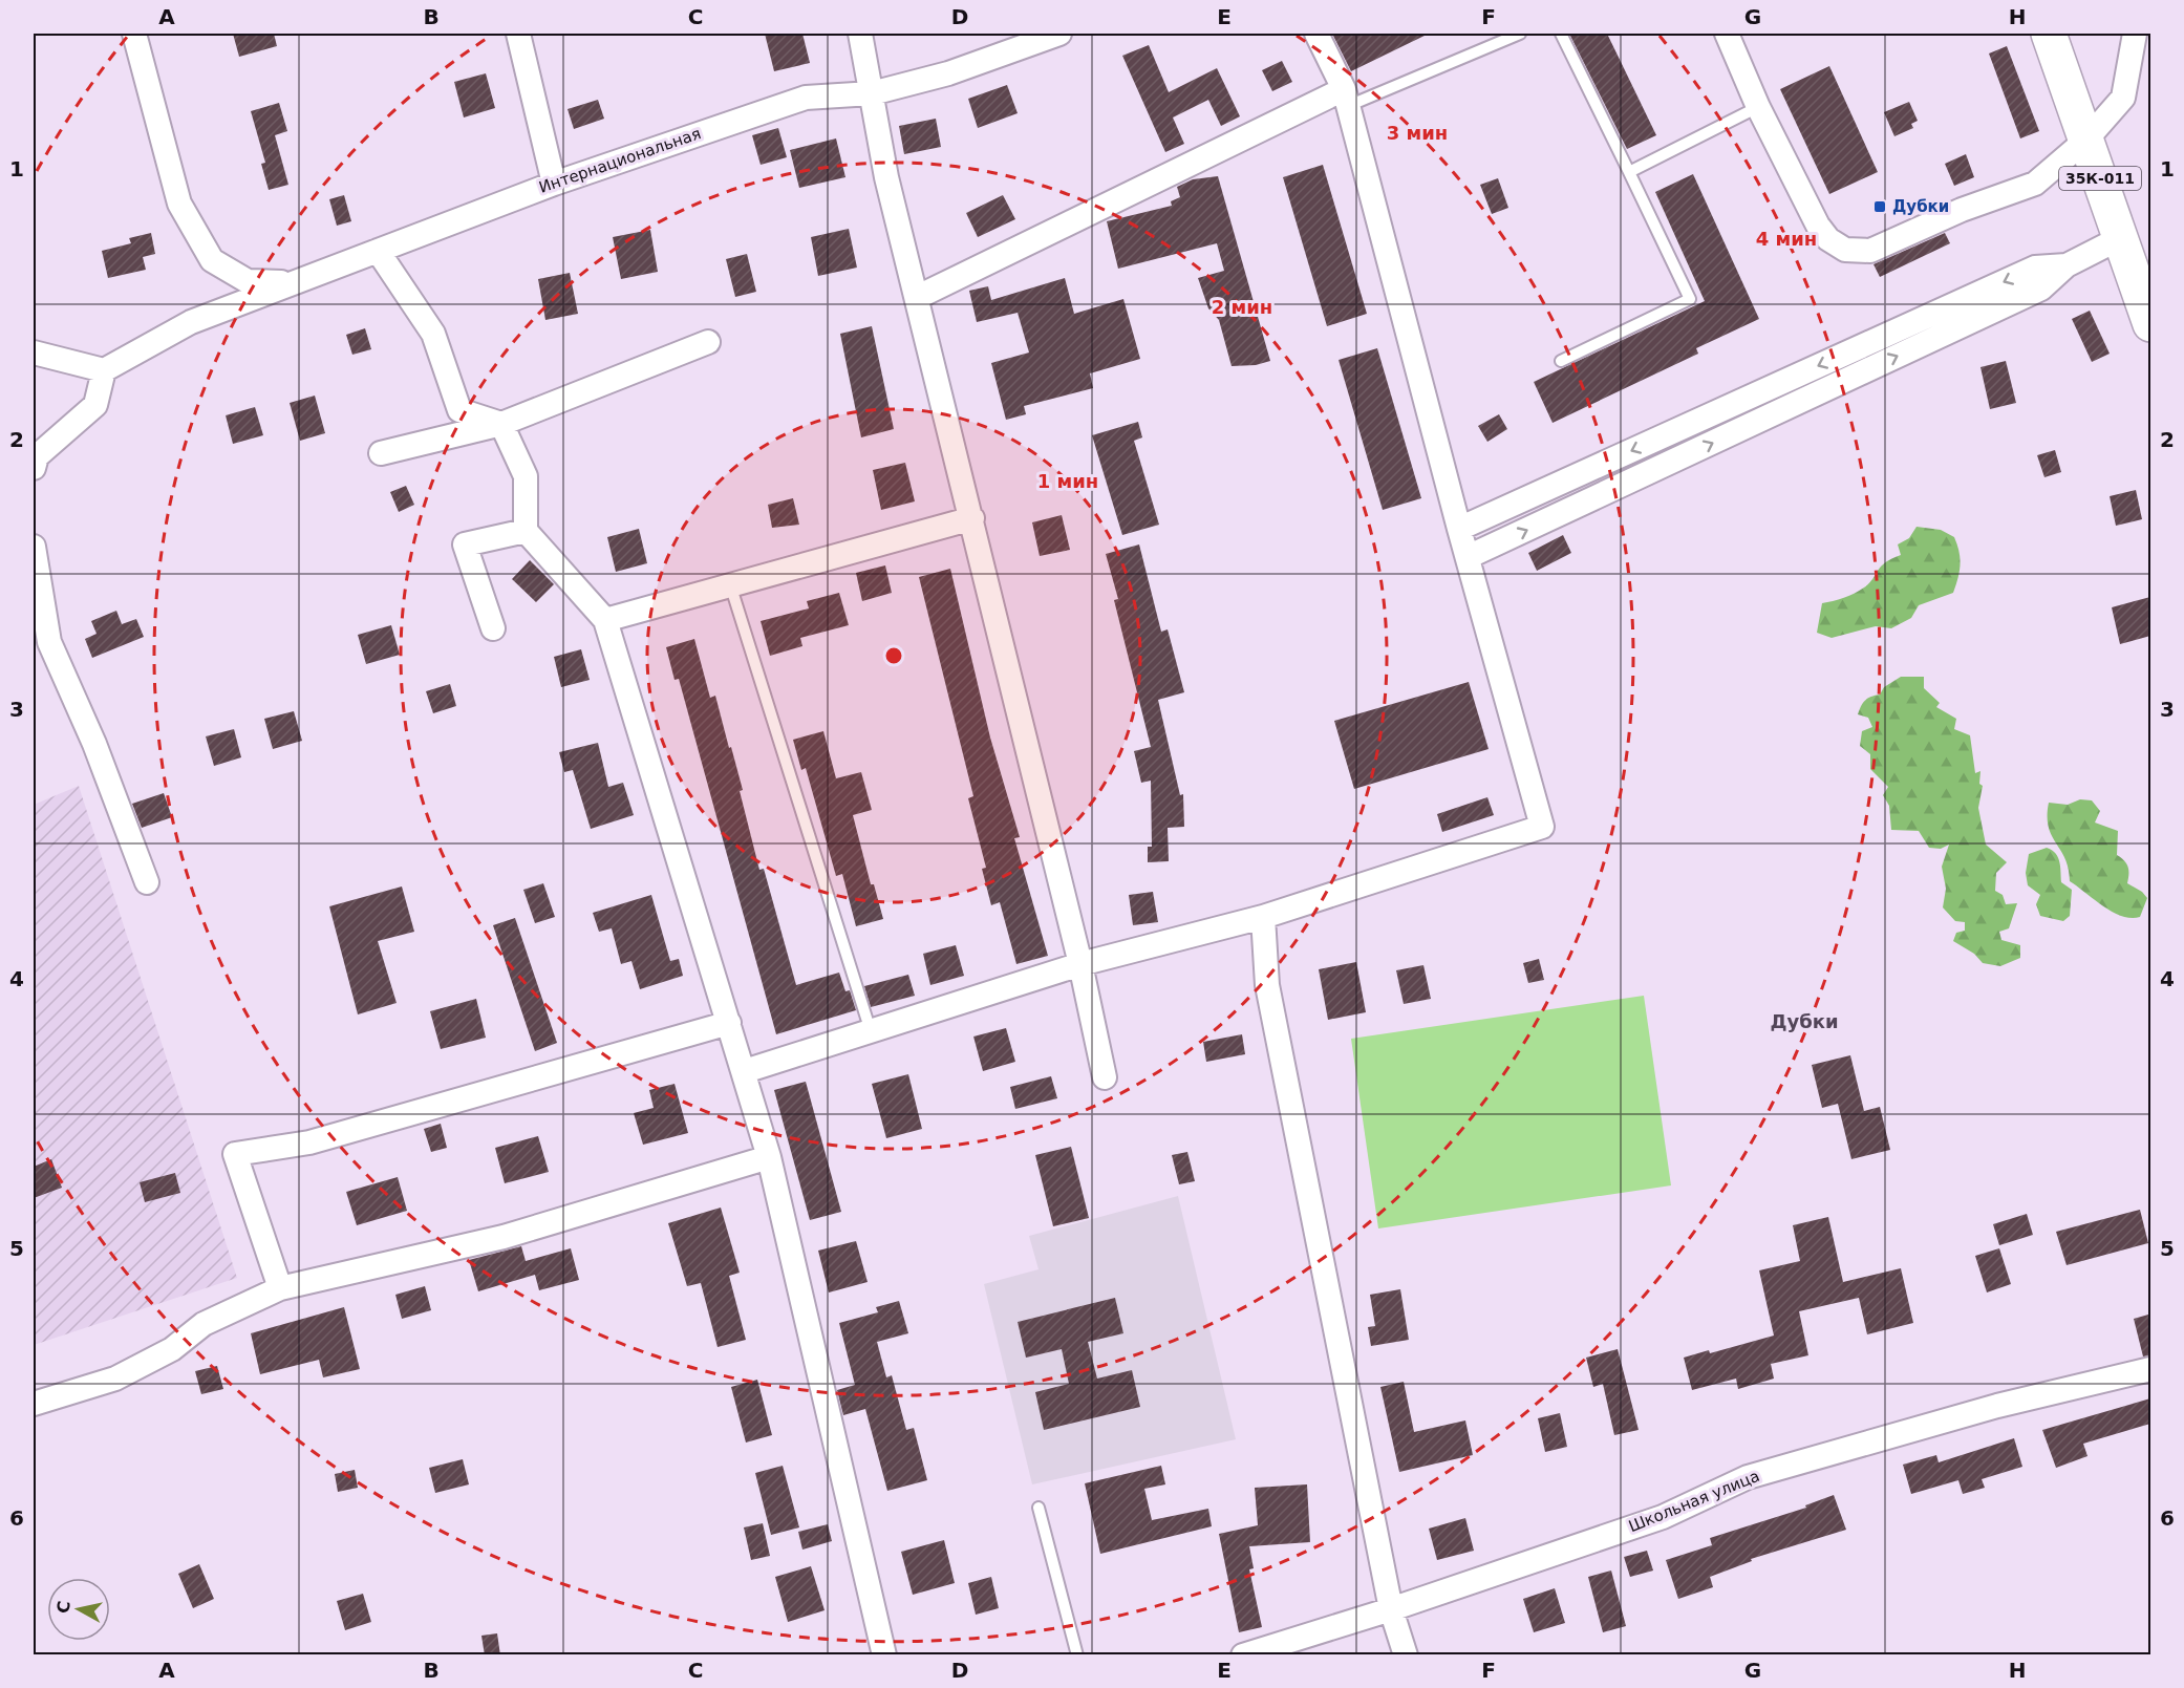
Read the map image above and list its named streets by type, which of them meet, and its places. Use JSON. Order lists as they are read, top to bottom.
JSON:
{
  "streets": {
    "main road": ["35К-011"],
    "street": ["Интернациональная", "Школьная улица"]
  },
  "districts": ["Дубки"],
  "places": {
    "transit": ["Дубки"]
  },
  "north": "left",
  "grid": {
    "columns": [
      "A",
      "B",
      "C",
      "D",
      "E",
      "F",
      "G",
      "H"
    ],
    "rows": [
      "1",
      "2",
      "3",
      "4",
      "5",
      "6"
    ]
  },
  "rings": [
    "3 мин",
    "4 мин",
    "2 мин",
    "1 мин"
  ]
}
